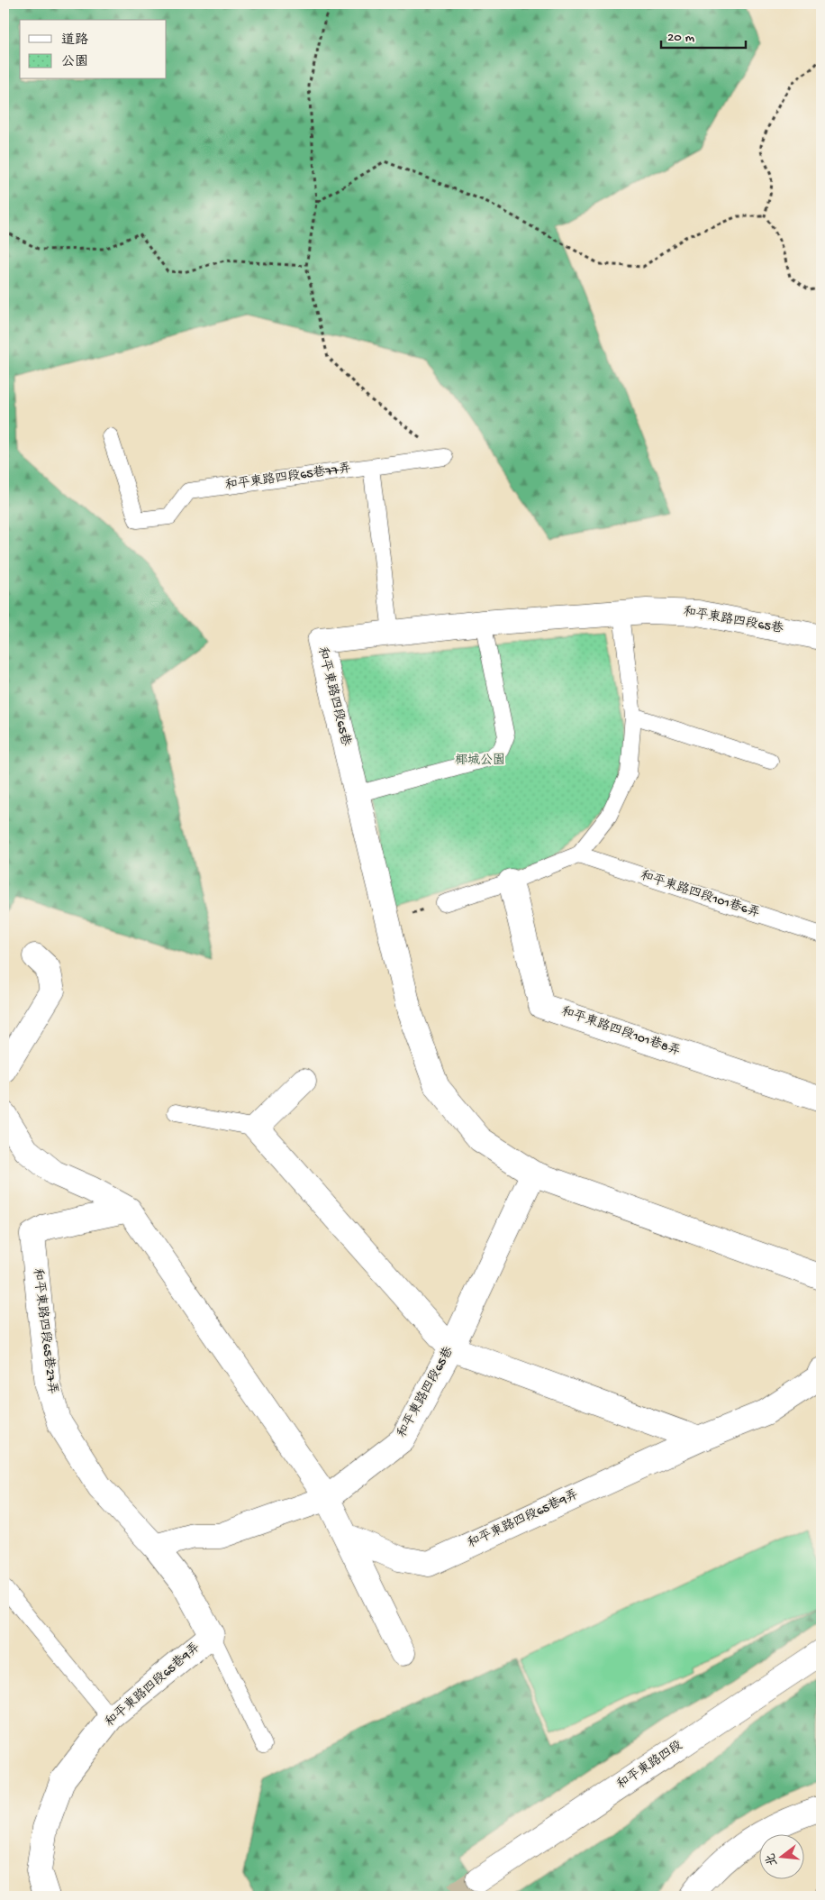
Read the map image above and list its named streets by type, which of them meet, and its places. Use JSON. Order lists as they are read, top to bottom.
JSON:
{
  "streets": {
    "street": [
      "和平東路四段65巷",
      "和平東路四段101巷8弄",
      "和平東路四段65巷27弄",
      "和平東路四段65巷9弄",
      "和平東路四段"
    ],
    "lane": ["和平東路四段65巷77弄", "和平東路四段101巷6弄"]
  },
  "crossings": [
    ["和平東路四段65巷", "和平東路四段65巷27弄"]
  ],
  "parks": ["椰城公園"],
  "legend": ["道路", "公園"],
  "scale_bar": "20 m",
  "north": "left"
}
